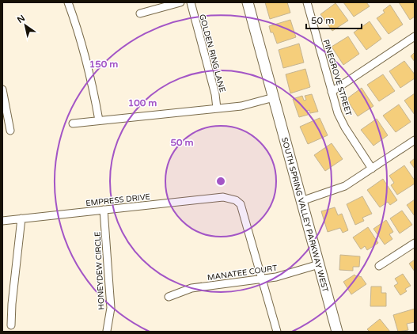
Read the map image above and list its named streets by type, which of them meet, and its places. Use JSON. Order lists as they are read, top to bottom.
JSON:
{
  "streets": {
    "street": [
      "GOLDEN RING LANE",
      "PINEGROVE STREET",
      "EMPRESS DRIVE",
      "SOUTH SPRING VALLEY PARKWAY WEST",
      "HONEYDEW CIRCLE",
      "MANATEE COURT"
    ]
  },
  "crossings": [
    ["EMPRESS DRIVE", "HONEYDEW CIRCLE"],
    ["EMPRESS DRIVE", "MANATEE COURT"],
    ["SOUTH SPRING VALLEY PARKWAY WEST", "MANATEE COURT"]
  ],
  "scale_bar": "50 m",
  "north": "top left",
  "rings": ["150 m", "100 m", "50 m"]
}
